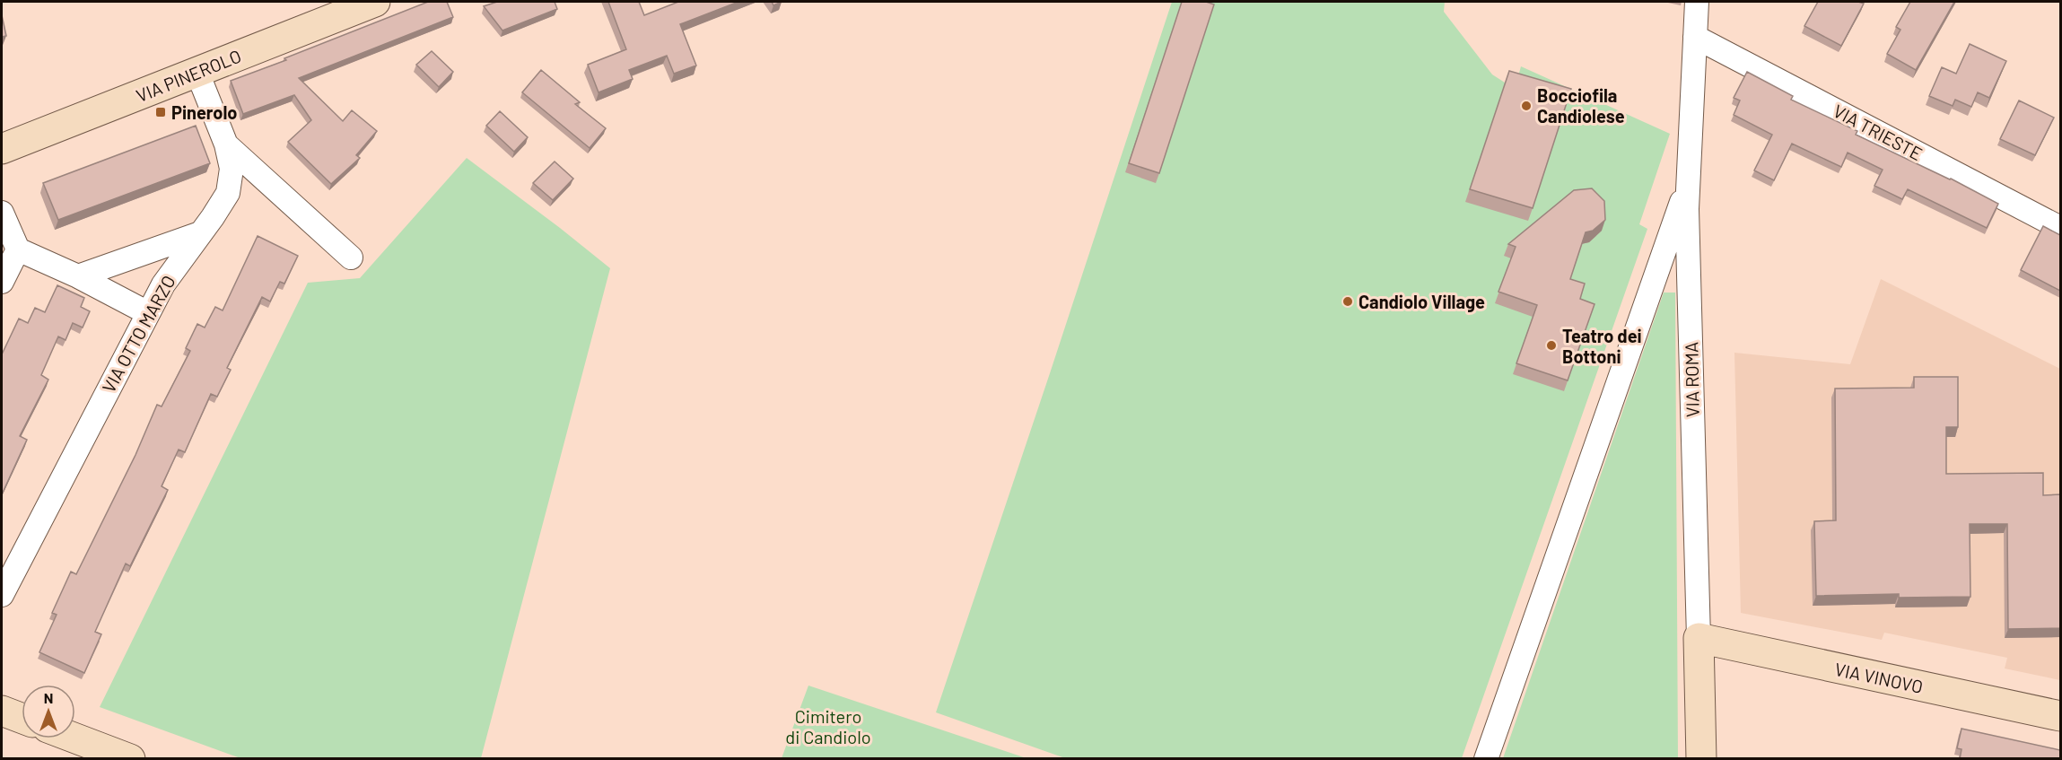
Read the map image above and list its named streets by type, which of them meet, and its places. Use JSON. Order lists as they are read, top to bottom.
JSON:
{
  "streets": {
    "street": [
      "VIA PINEROLO",
      "VIA TRIESTE",
      "VIA OTTO MARZO",
      "VIA ROMA",
      "VIA VINOVO"
    ]
  },
  "crossings": [
    ["VIA PINEROLO", "VIA OTTO MARZO"],
    ["VIA TRIESTE", "VIA ROMA"],
    ["VIA ROMA", "VIA VINOVO"]
  ],
  "parks": ["Cimitero di Candiolo"],
  "places": {
    "other": ["Bocciofila Candiolese", "Candiolo Village", "Teatro dei Bottoni"],
    "transit": ["Pinerolo"]
  },
  "north": "top"
}
